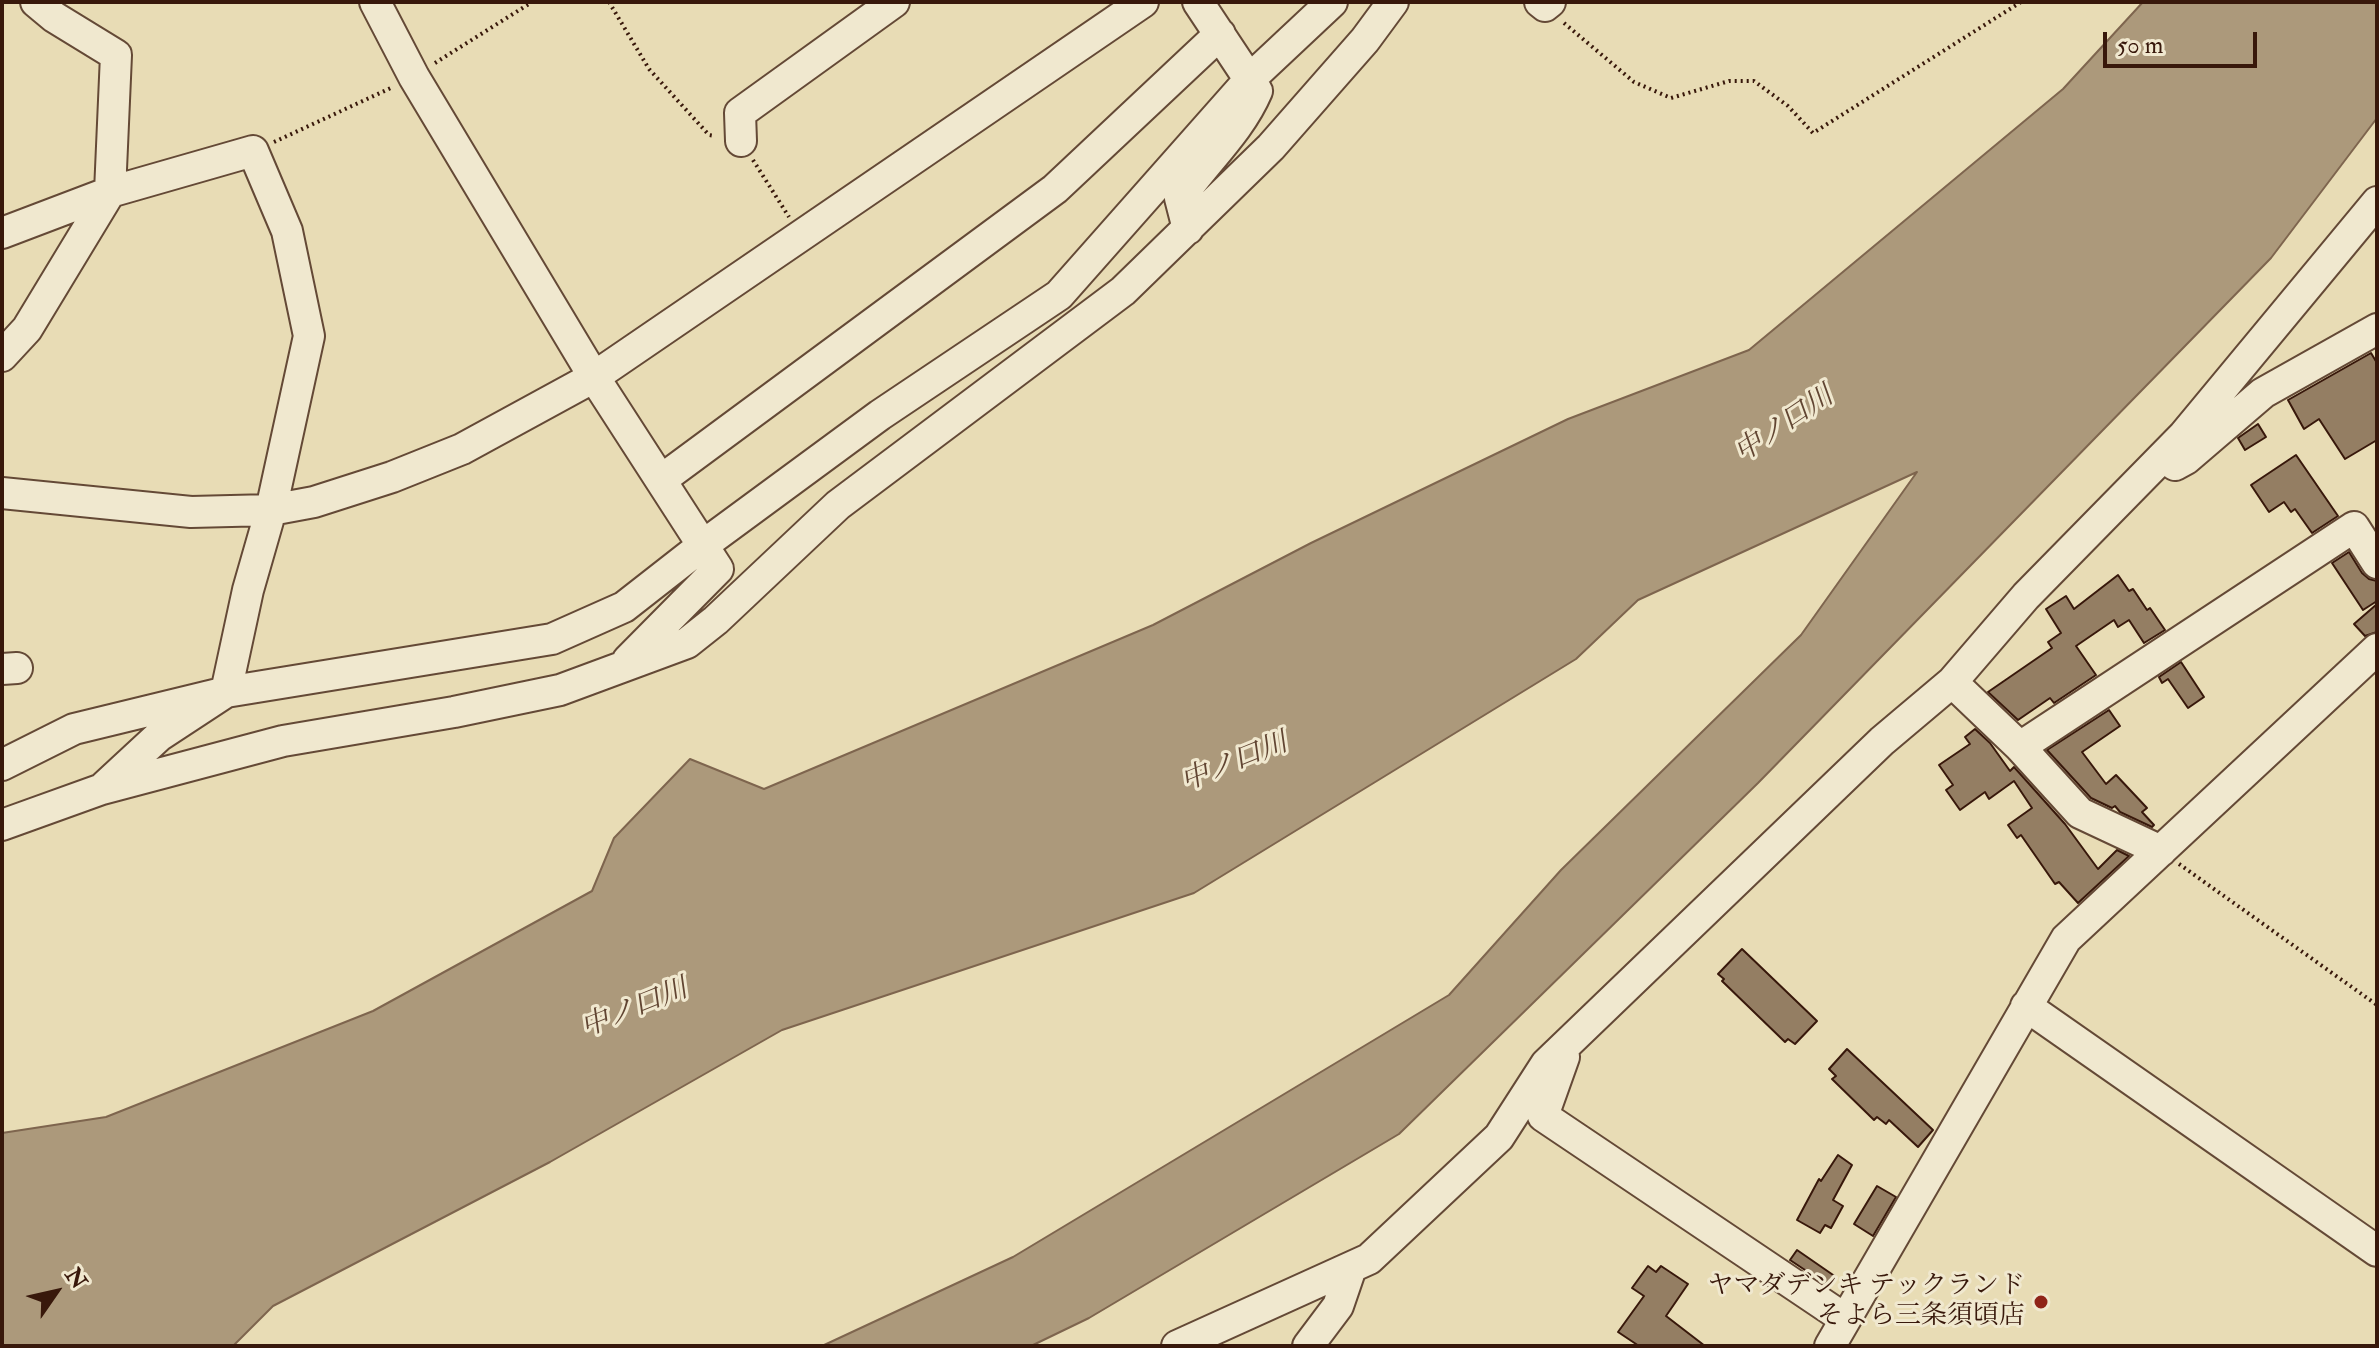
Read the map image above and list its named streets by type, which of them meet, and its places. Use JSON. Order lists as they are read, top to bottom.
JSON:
{
  "water": ["中ノ口川"],
  "places": ["ヤマダデンキ テックランド そよら三条須頃店"],
  "scale_bar": "50 m",
  "north": "top right"
}
